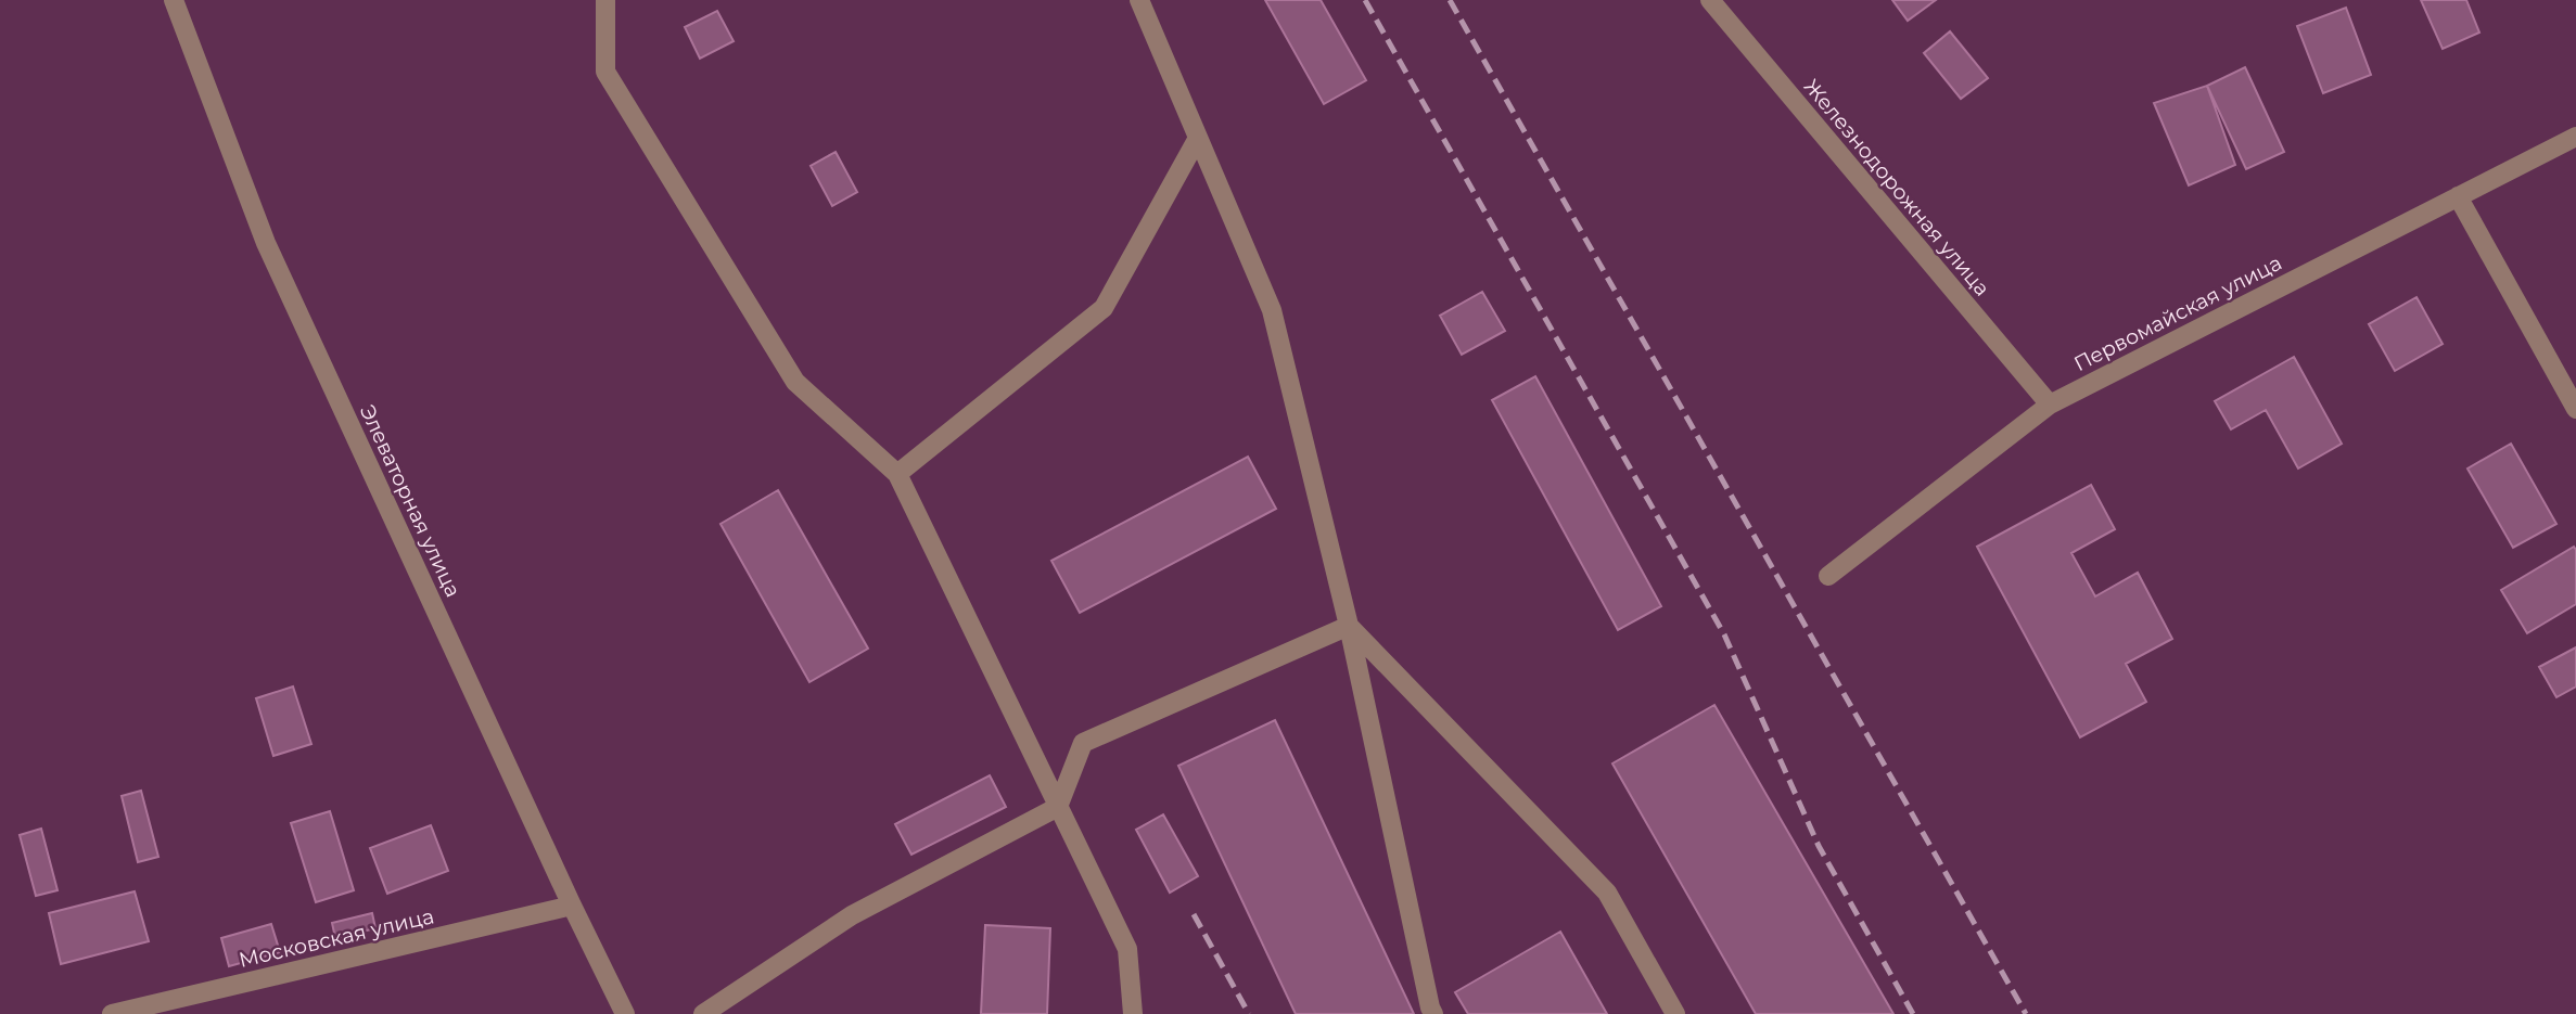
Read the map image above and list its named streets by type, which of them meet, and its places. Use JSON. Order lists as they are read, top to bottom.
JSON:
{
  "streets": {
    "street": [
      "Железнодорожная улица",
      "Первомайская улица",
      "Элеваторная улица",
      "Московская улица"
    ]
  },
  "crossings": [
    ["Железнодорожная улица", "Первомайская улица"],
    ["Элеваторная улица", "Московская улица"]
  ]
}
